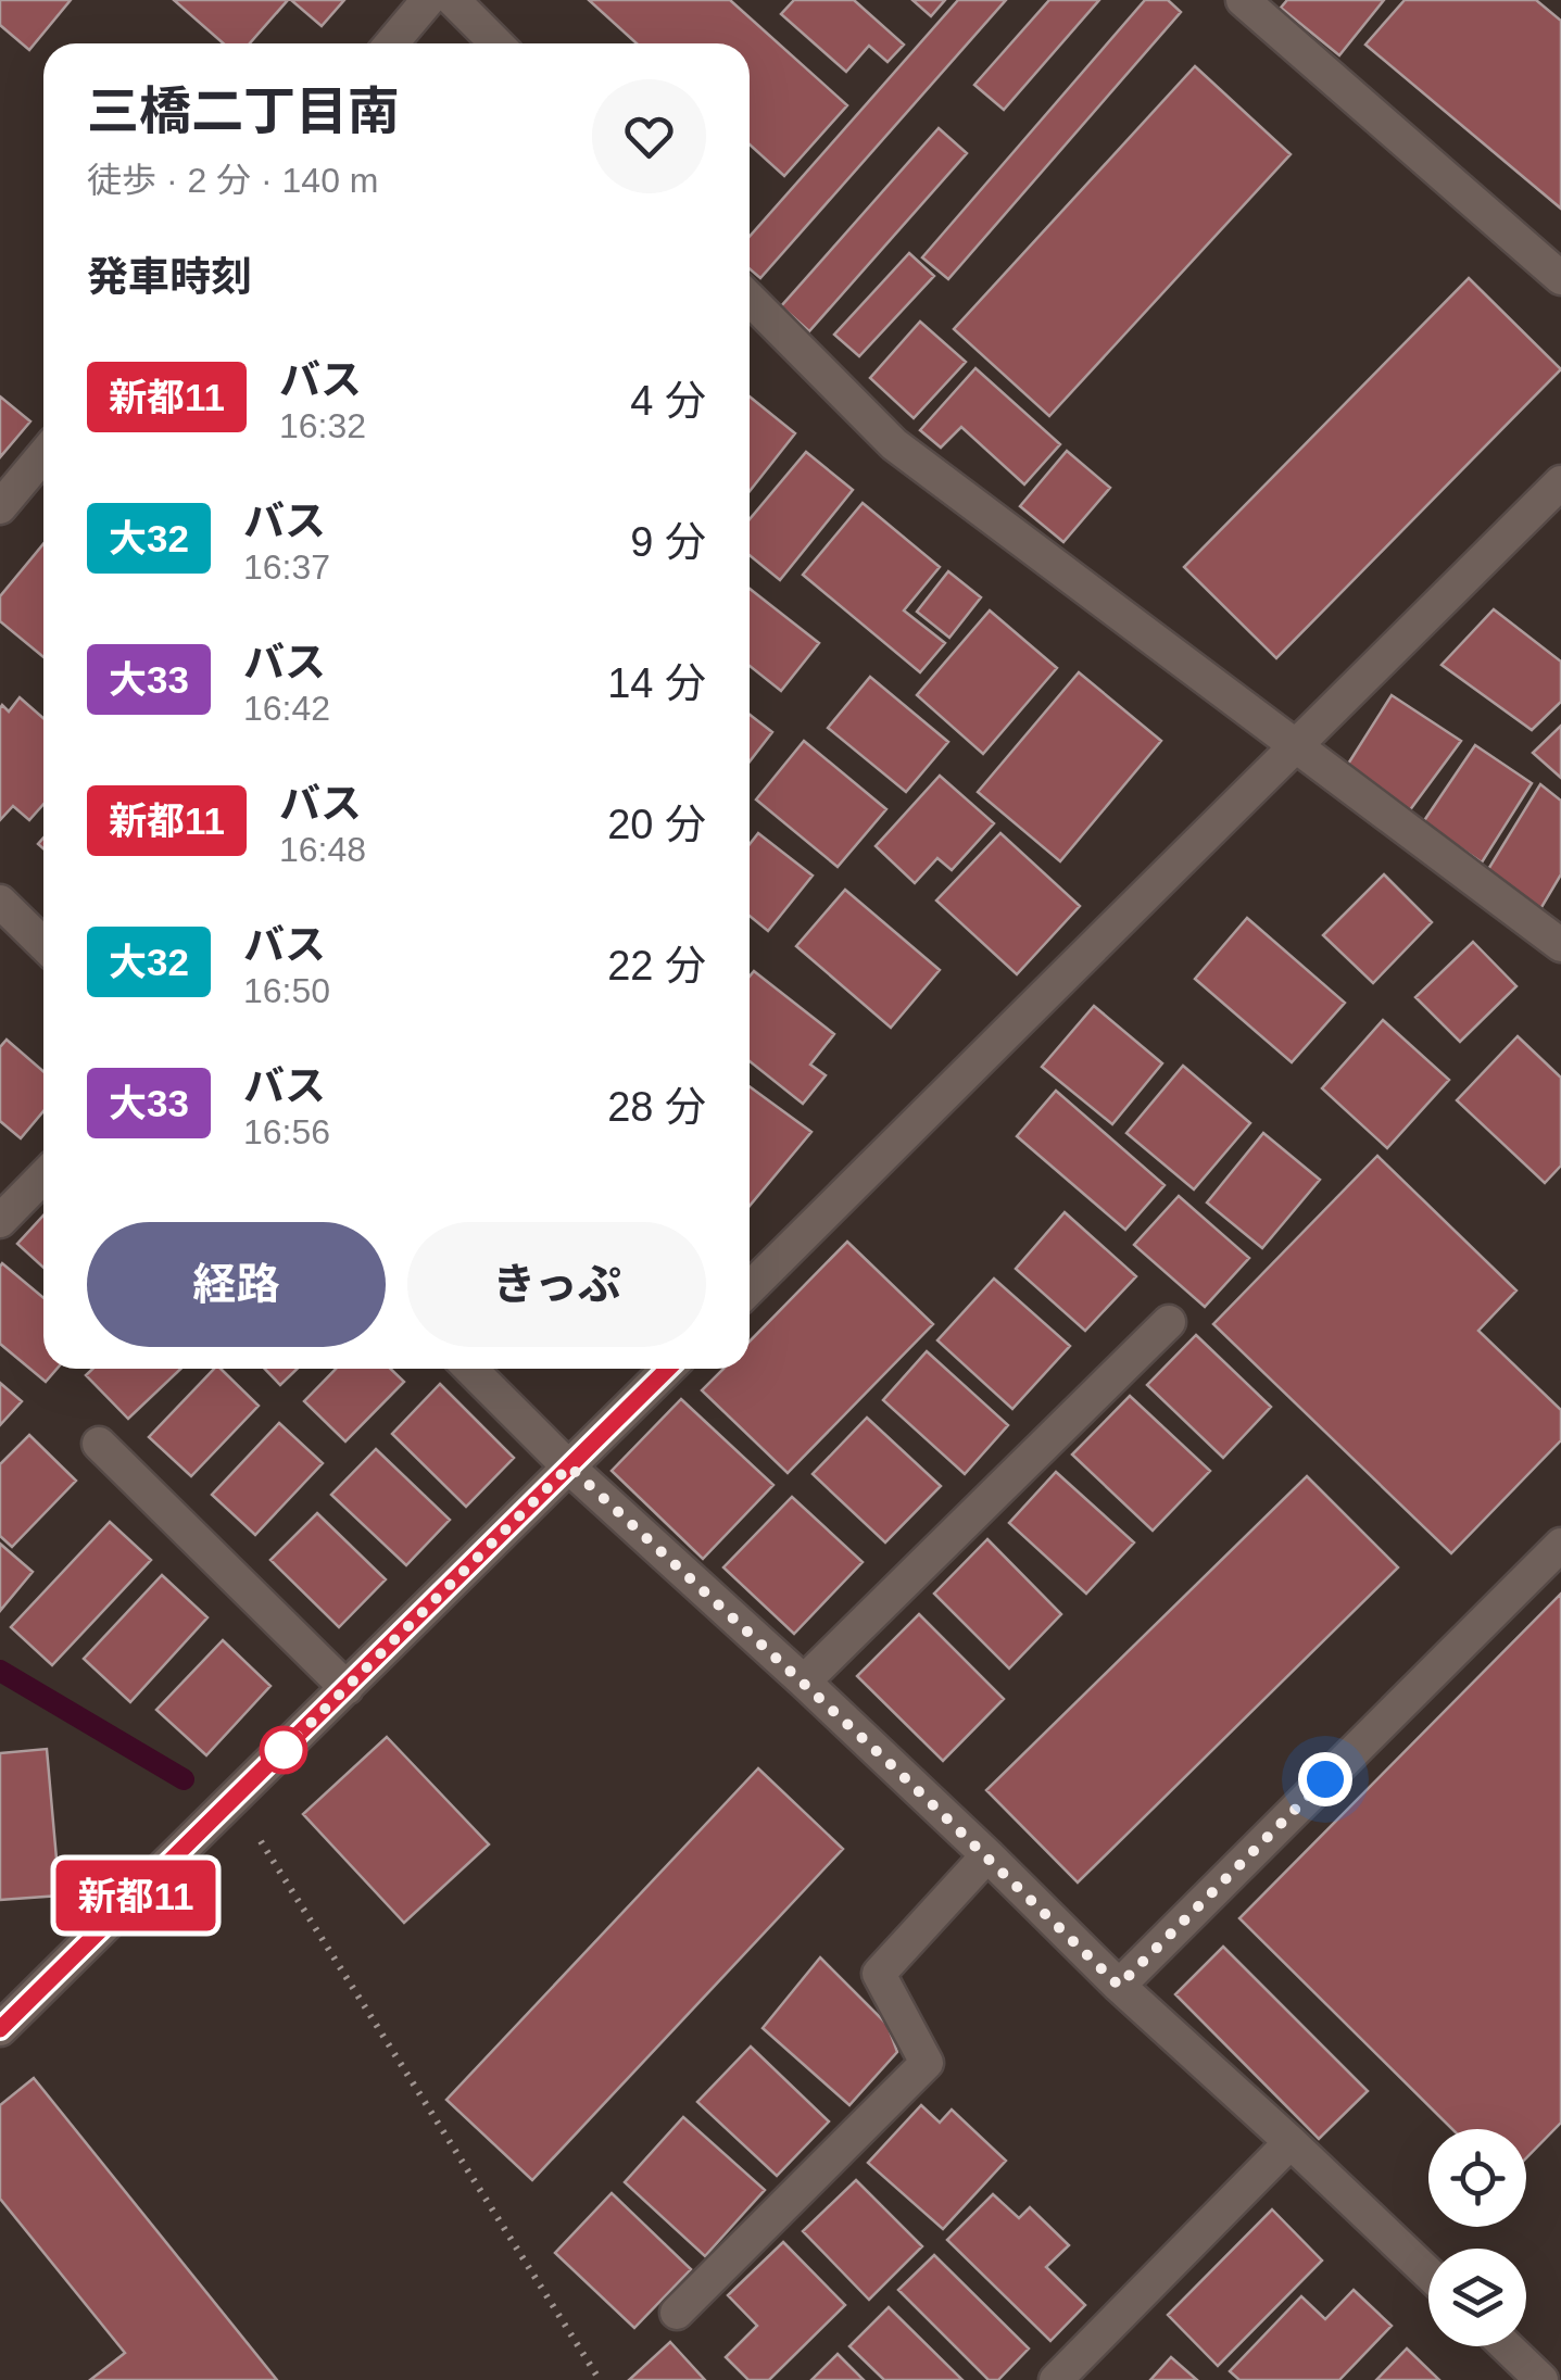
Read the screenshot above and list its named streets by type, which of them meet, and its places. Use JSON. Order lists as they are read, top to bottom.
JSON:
{
  "lines": ["bus line 新都11"],
  "page": {
    "on_map": "新都11",
    "heading": [
      ["三橋二丁目南", "徒歩 · 2 分 · 140 m"],
      "発車時刻"
    ],
    "list": [
      {
        "mark": "新都11",
        "name": "バス",
        "note": "16:32",
        "value": "4 分"
      },
      {
        "mark": "大32",
        "name": "バス",
        "note": "16:37",
        "value": "9 分"
      },
      {
        "mark": "大33",
        "name": "バス",
        "note": "16:42",
        "value": "14 分"
      },
      {
        "mark": "新都11",
        "name": "バス",
        "note": "16:48",
        "value": "20 分"
      },
      {
        "mark": "大32",
        "name": "バス",
        "note": "16:50",
        "value": "22 分"
      },
      {
        "mark": "大33",
        "name": "バス",
        "note": "16:56",
        "value": "28 分"
      }
    ],
    "buttons": ["経路", "きっぷ"]
  }
}
